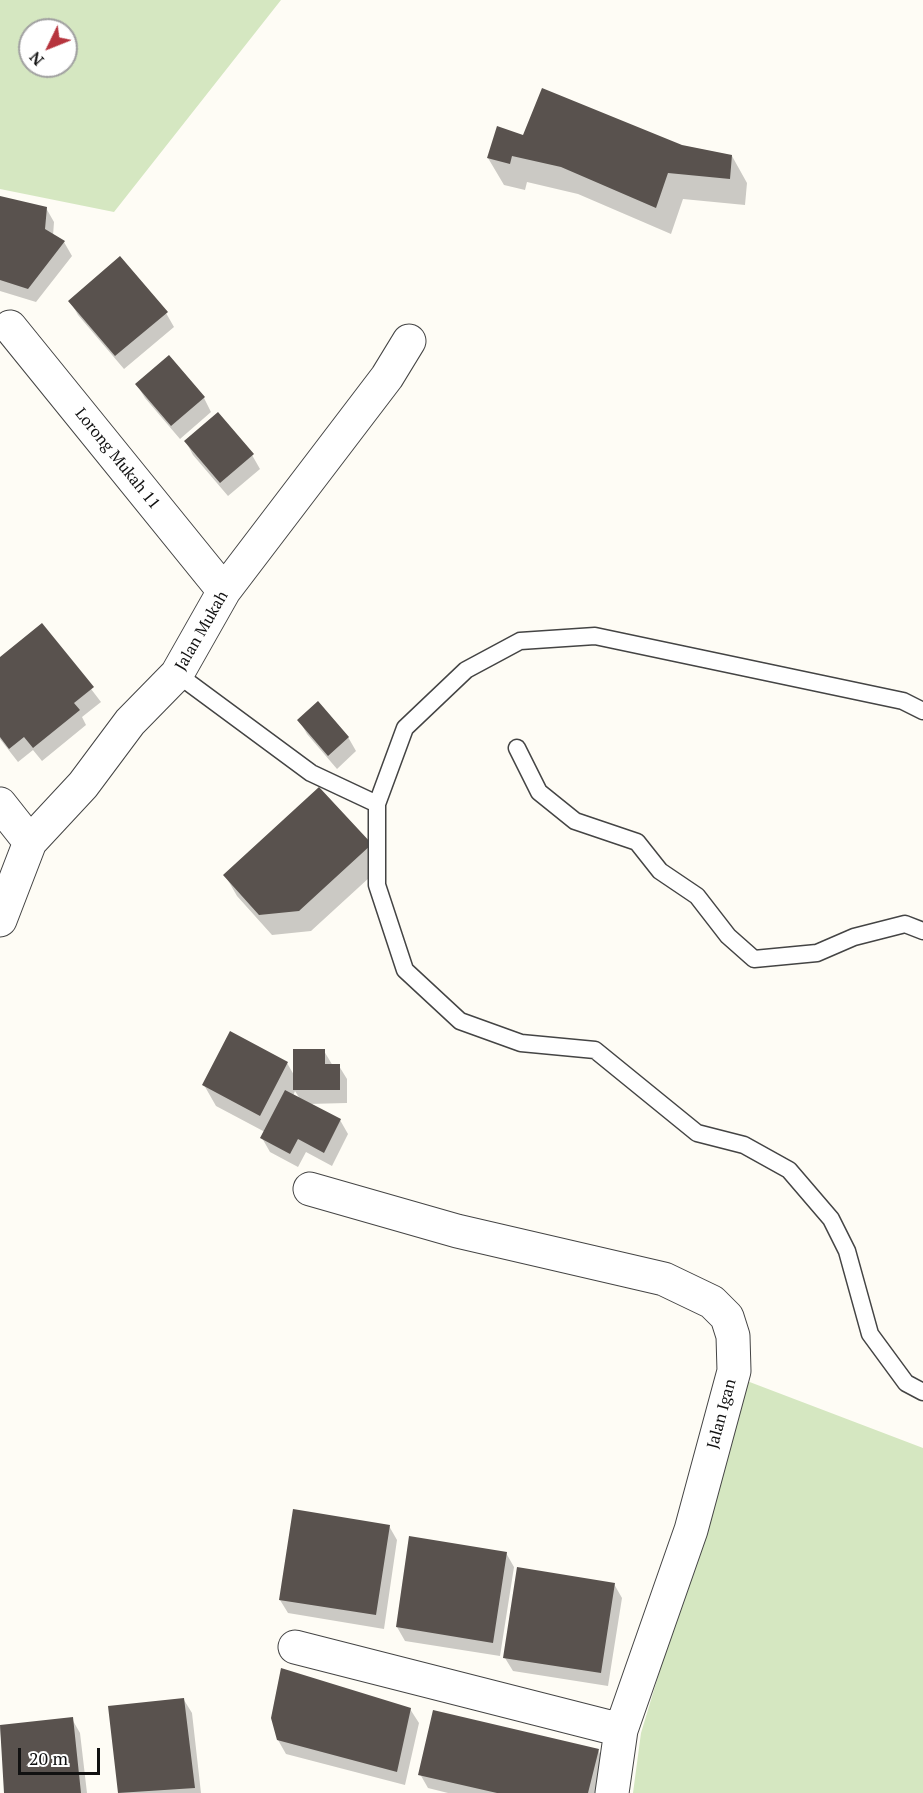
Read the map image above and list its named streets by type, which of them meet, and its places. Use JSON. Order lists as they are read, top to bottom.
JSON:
{
  "streets": {
    "street": ["Lorong Mukah 11", "Jalan Mukah", "Jalan Igan"]
  },
  "crossings": [
    ["Lorong Mukah 11", "Jalan Mukah"]
  ],
  "scale_bar": "20 m",
  "north": "bottom left"
}
